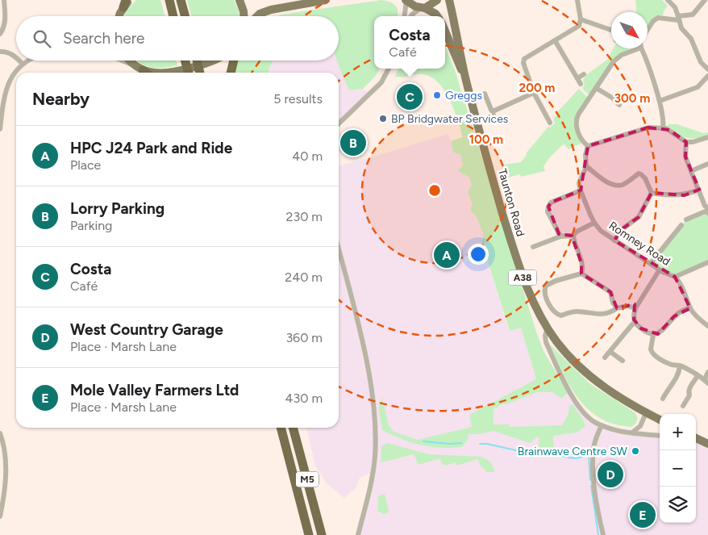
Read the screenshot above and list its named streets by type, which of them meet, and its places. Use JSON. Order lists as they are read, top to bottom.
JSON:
{
  "streets": {
    "highway": ["M5"],
    "main road": ["Taunton Road", "A38"],
    "street": ["Romney Road"]
  },
  "places": ["Greggs", "BP Bridgwater Services", "Brainwave Centre SW"],
  "north": "bottom right",
  "page": {
    "popup": ["Costa", "Café"],
    "search": "Search here",
    "heading": ["Nearby", "5 results"],
    "pins": [
      "C",
      "B",
      "A",
      "D",
      "E"
    ],
    "list": [
      {
        "mark": "A",
        "name": "HPC J24 Park and Ride",
        "note": "Place",
        "value": "40 m"
      },
      {
        "mark": "B",
        "name": "Lorry Parking",
        "note": "Parking",
        "value": "230 m"
      },
      {
        "mark": "C",
        "name": "Costa",
        "note": "Café",
        "value": "240 m"
      },
      {
        "mark": "D",
        "name": "West Country Garage",
        "note": "Place · Marsh Lane",
        "value": "360 m"
      },
      {
        "mark": "E",
        "name": "Mole Valley Farmers Ltd",
        "note": "Place · Marsh Lane",
        "value": "430 m"
      }
    ],
    "map_buttons": ["+", "−"]
  },
  "rings": ["200 m", "300 m", "100 m"]
}
